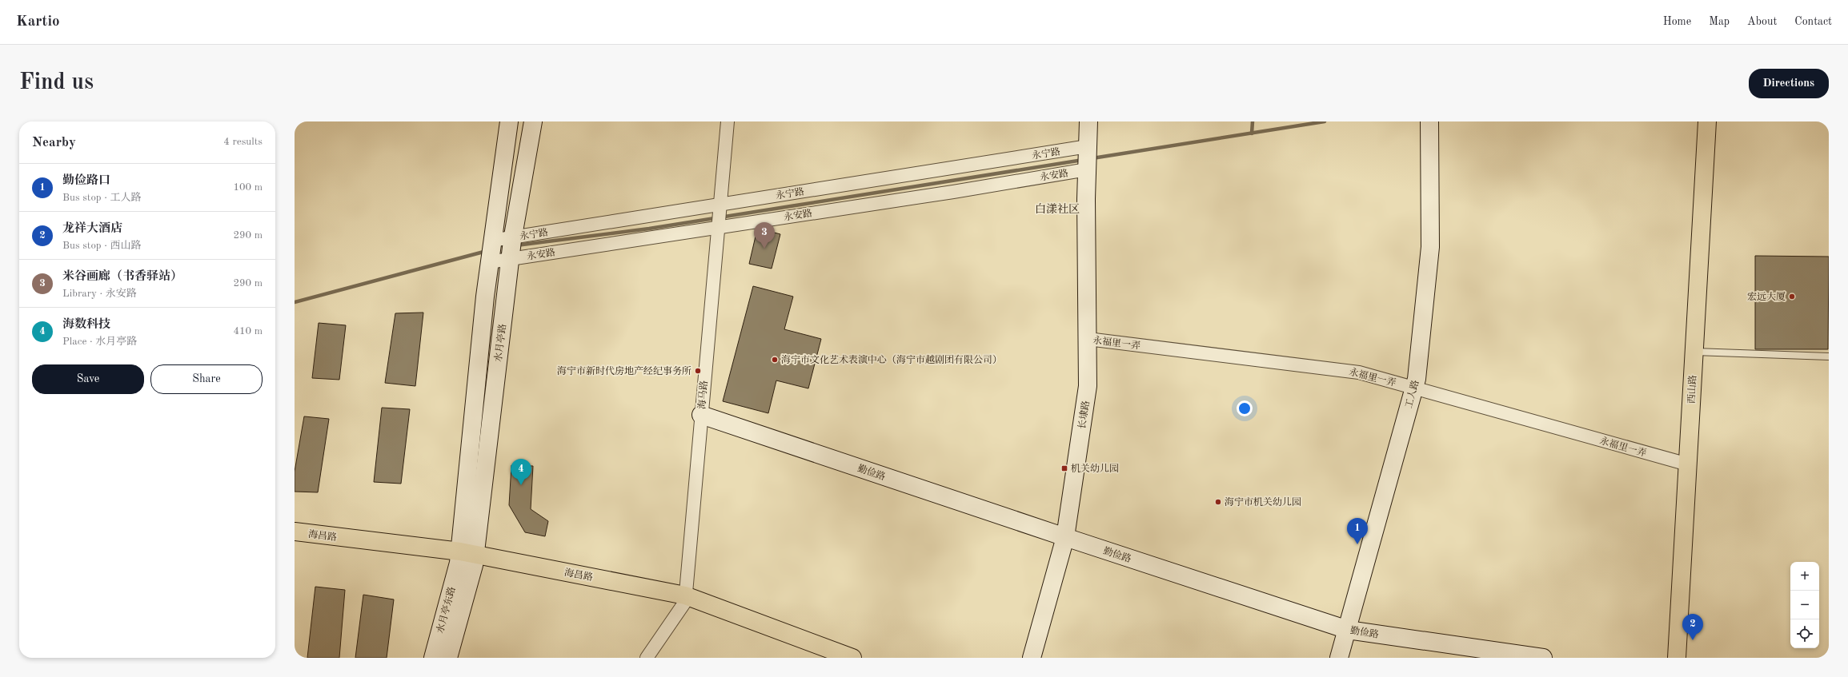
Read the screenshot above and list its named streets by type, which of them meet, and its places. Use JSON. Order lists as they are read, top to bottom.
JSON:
{
  "streets": {
    "main road": ["西山路", "海昌路"],
    "street": [
      "永宁路",
      "永安路",
      "水月亭路",
      "永福里一弄",
      "工人路",
      "海马路",
      "长埭路",
      "勤俭路",
      "水月亭东路"
    ]
  },
  "crossings": [
    ["永宁路", "永安路"],
    ["永宁路", "水月亭路"],
    ["永宁路", "海马路"],
    ["永宁路", "长埭路"],
    ["永安路", "水月亭路"],
    ["永安路", "海马路"],
    ["永安路", "长埭路"],
    ["水月亭路", "海昌路"],
    ["水月亭路", "水月亭东路"],
    ["永福里一弄", "西山路"],
    ["永福里一弄", "工人路"],
    ["永福里一弄", "长埭路"],
    ["工人路", "勤俭路"],
    ["海马路", "勤俭路"],
    ["海马路", "海昌路"],
    ["长埭路", "勤俭路"],
    ["海昌路", "水月亭东路"]
  ],
  "districts": ["白漾社区"],
  "places": {
    "other": [
      "宏远大厦",
      "海宁市文化艺术表演中心（海宁市越剧团有限公司）",
      "海宁市新时代房地产经纪事务所",
      "海宁市机关幼儿园"
    ],
    "transit": ["机关幼儿园"]
  },
  "page": {
    "header": "Kartio",
    "nav": [
      "Home",
      "Map",
      "About",
      "Contact"
    ],
    "buttons": [
      "Directions",
      ["Save", "Share"]
    ],
    "title": "Find us",
    "heading": ["Nearby", "4 results"],
    "list": [
      {
        "mark": "1",
        "name": "勤俭路口",
        "note": "Bus stop · 工人路",
        "value": "100 m"
      },
      {
        "mark": "2",
        "name": "龙祥大酒店",
        "note": "Bus stop · 西山路",
        "value": "290 m"
      },
      {
        "mark": "3",
        "name": "米谷画廊（书香驿站）",
        "note": "Library · 永安路",
        "value": "290 m"
      },
      {
        "mark": "4",
        "name": "海数科技",
        "note": "Place · 水月亭路",
        "value": "410 m"
      }
    ],
    "pins": [
      "3",
      "4",
      "1",
      "2"
    ],
    "map_buttons": ["+", "−"]
  }
}
